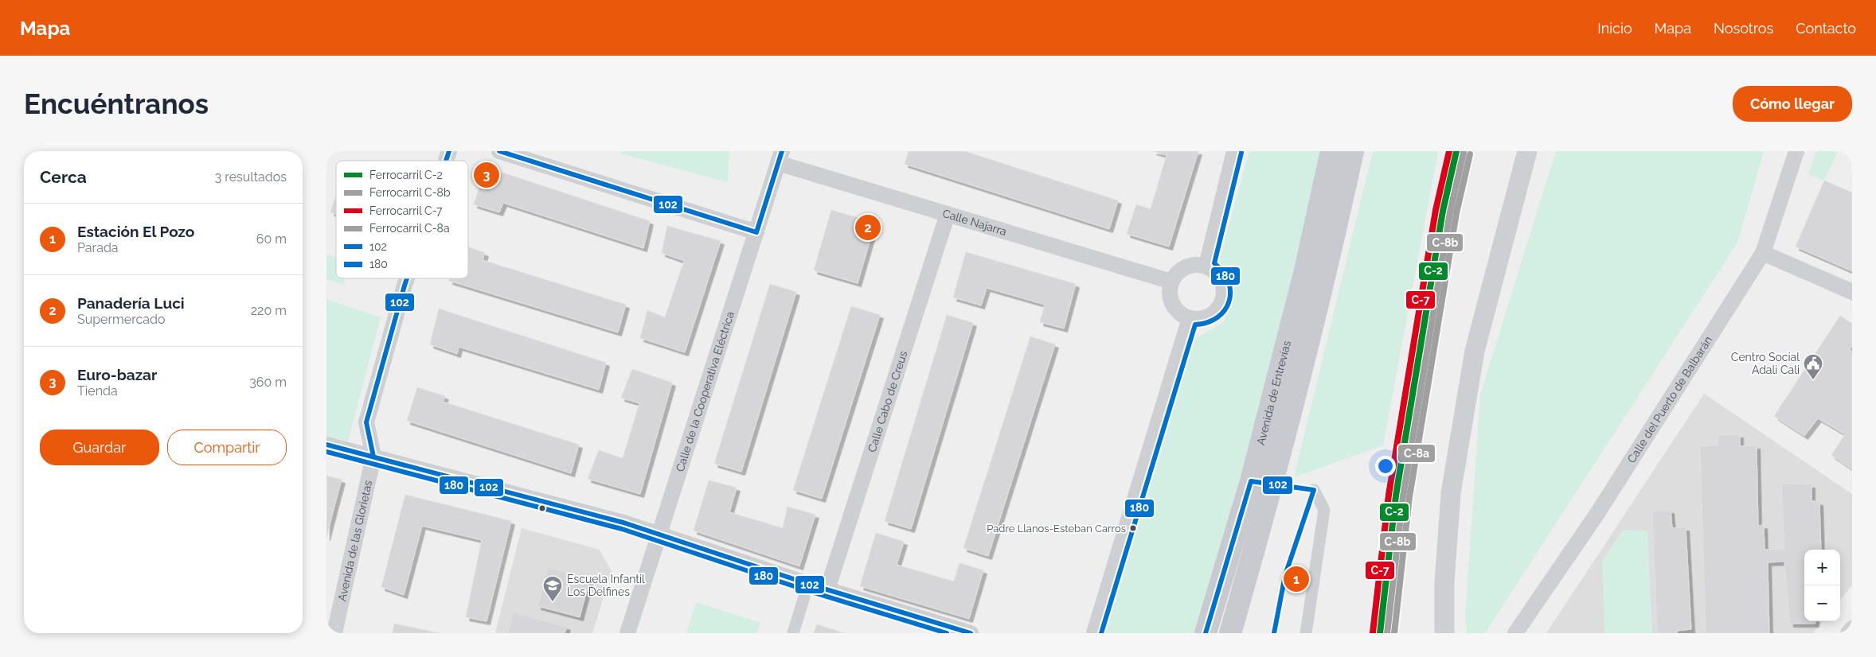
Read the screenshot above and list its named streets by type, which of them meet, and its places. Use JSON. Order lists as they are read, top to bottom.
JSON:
{
  "streets": {
    "main road": ["Avenida de Entrevías"],
    "street": [
      "Calle Najarra",
      "Calle de la Cooperativa Eléctrica",
      "Calle del Puerto de Balbarán",
      "Calle Cabo de Creus",
      "Avenida de las Glorietas"
    ]
  },
  "crossings": [
    ["Calle Najarra", "Calle de la Cooperativa Eléctrica"],
    ["Calle Najarra", "Calle Cabo de Creus"]
  ],
  "places": {
    "public building": ["Centro Social Adali Cali"],
    "other": ["Padre Llanos-Esteban Carros"],
    "school or university": ["Escuela Infantil Los Delfines"]
  },
  "lines": [
    "rail line C-2",
    "rail line C-7",
    "transit line 102",
    "rail line C-8b",
    "transit line 180",
    "rail line C-8a"
  ],
  "legend": [
    "Ferrocarril C-2",
    "Ferrocarril C-8b",
    "Ferrocarril C-7",
    "Ferrocarril C-8a",
    "102",
    "180"
  ],
  "page": {
    "header": "Mapa",
    "nav": [
      "Inicio",
      "Mapa",
      "Nosotros",
      "Contacto"
    ],
    "buttons": [
      "Cómo llegar",
      ["Guardar", "Compartir"]
    ],
    "title": "Encuéntranos",
    "heading": ["Cerca", "3 resultados"],
    "pins": ["3", "2", "1"],
    "list": [
      {
        "mark": "1",
        "name": "Estación El Pozo",
        "note": "Parada",
        "value": "60 m"
      },
      {
        "mark": "2",
        "name": "Panadería Luci",
        "note": "Supermercado",
        "value": "220 m"
      },
      {
        "mark": "3",
        "name": "Euro-bazar",
        "note": "Tienda",
        "value": "360 m"
      }
    ],
    "map_buttons": ["+", "−"]
  }
}
